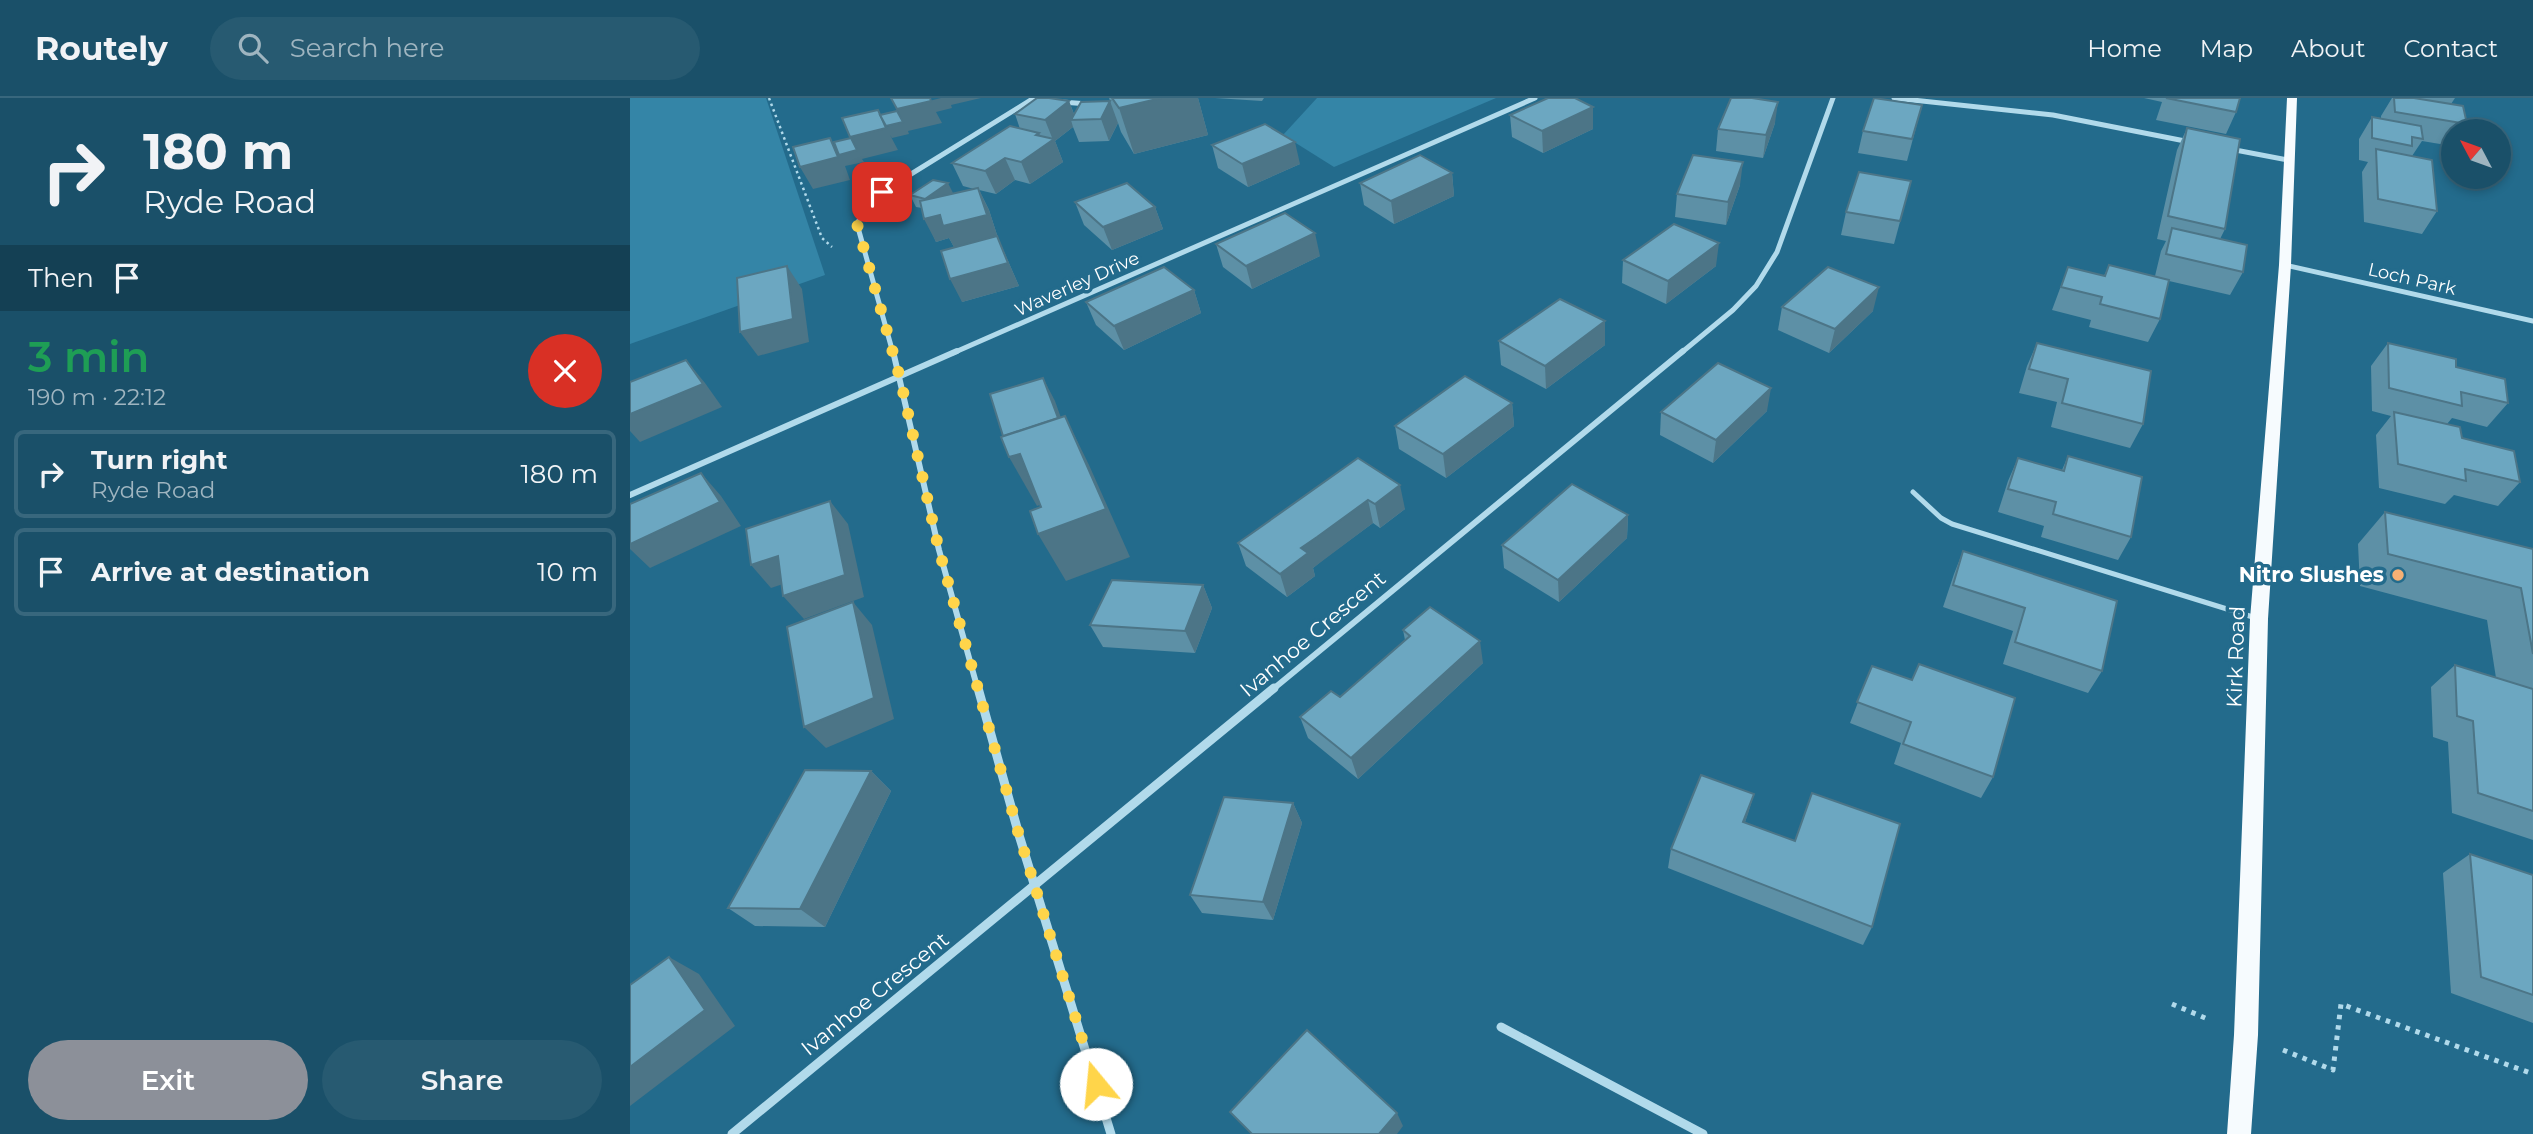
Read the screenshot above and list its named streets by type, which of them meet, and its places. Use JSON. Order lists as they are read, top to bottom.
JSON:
{
  "streets": {
    "main road": ["Kirk Road"],
    "street": ["Loch Park", "Waverley Drive", "Ivanhoe Crescent"]
  },
  "crossings": [
    ["Loch Park", "Kirk Road"]
  ],
  "places": ["Nitro Slushes"],
  "north": "top left",
  "page": {
    "header": "Routely",
    "search": "Search here",
    "nav": [
      "Home",
      "Map",
      "About",
      "Contact"
    ],
    "turn": ["180 m", "Ryde Road"],
    "then": "Then",
    "heading": ["3 min", "190 m · 22:12"],
    "list": [
      {
        "name": "Turn right",
        "note": "Ryde Road",
        "value": "180 m"
      },
      {
        "name": "Arrive at destination",
        "value": "10 m"
      }
    ],
    "buttons": ["Exit", "Share"]
  }
}
